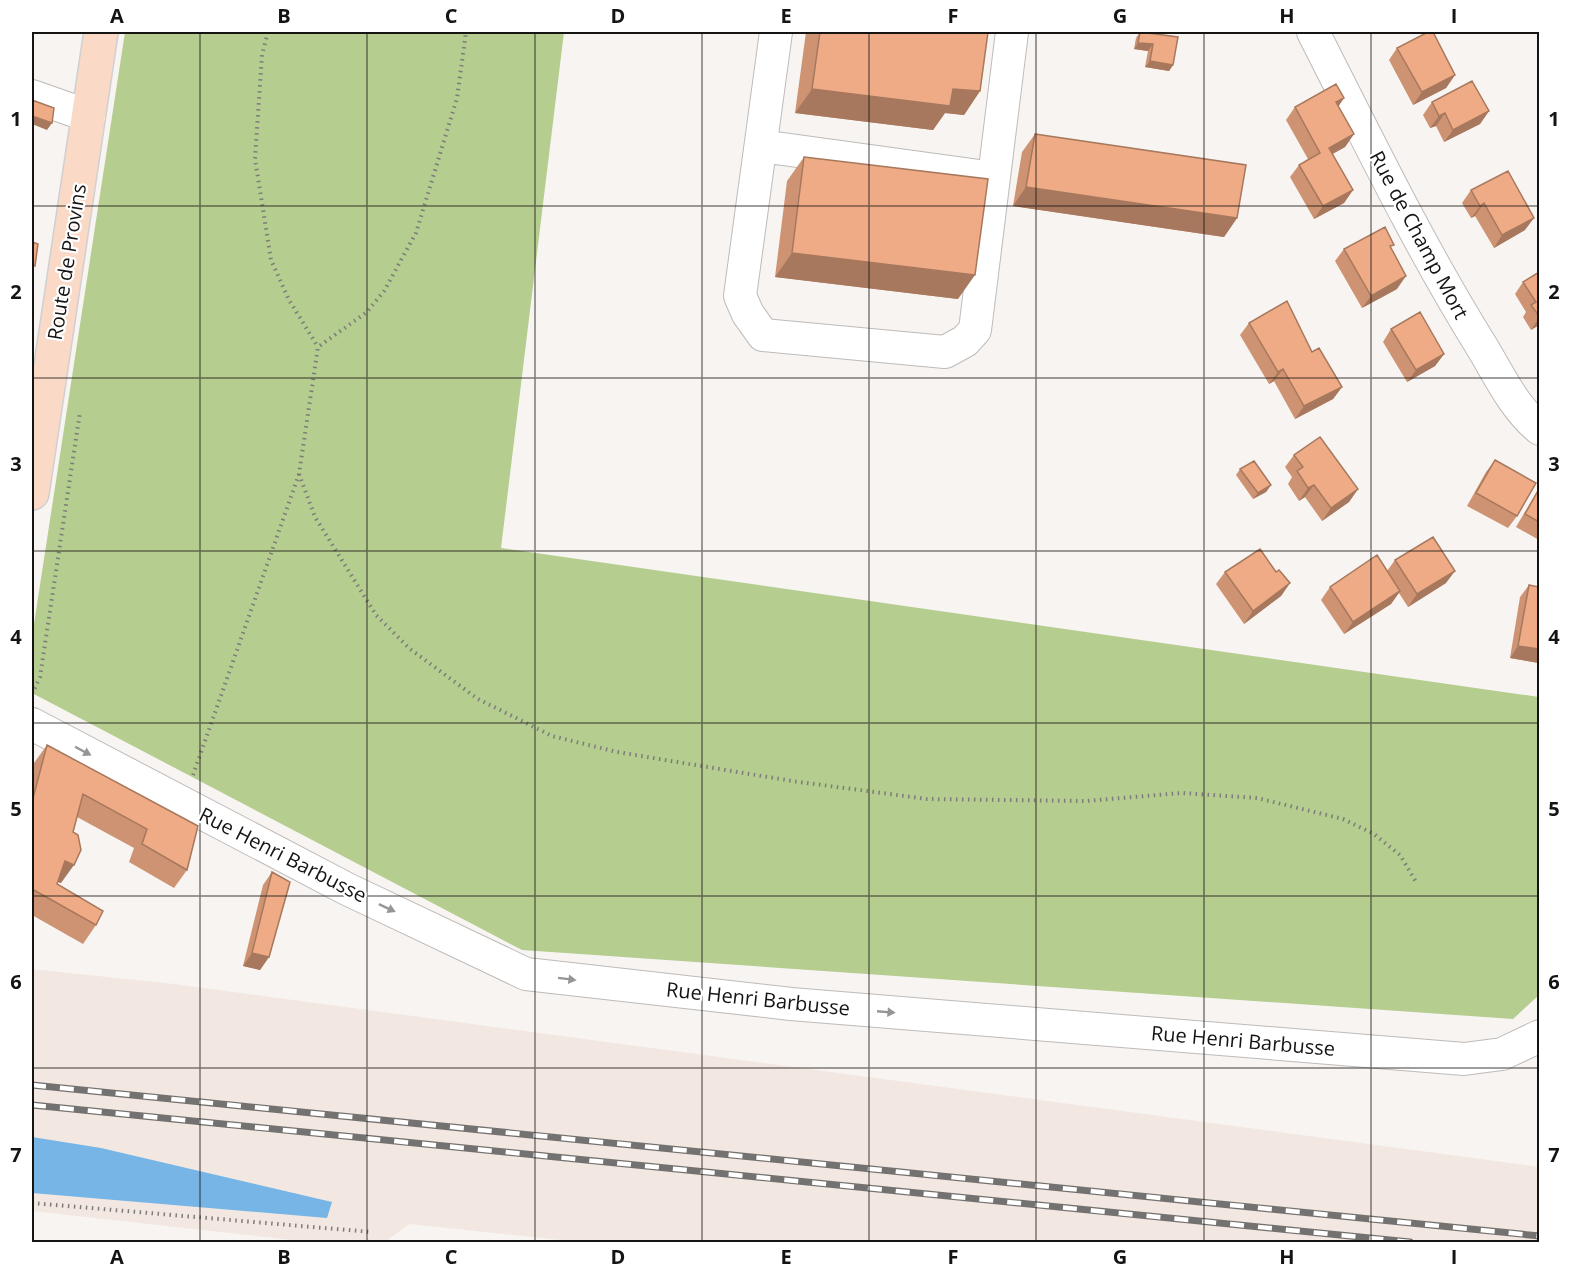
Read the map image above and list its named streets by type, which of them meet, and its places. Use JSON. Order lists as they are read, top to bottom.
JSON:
{
  "streets": {
    "main road": ["Route de Provins"],
    "street": ["Rue de Champ Mort", "Rue Henri Barbusse"]
  },
  "one_way": ["Rue Henri Barbusse"],
  "grid": {
    "columns": [
      "A",
      "B",
      "C",
      "D",
      "E",
      "F",
      "G",
      "H",
      "I"
    ],
    "rows": [
      "1",
      "2",
      "3",
      "4",
      "5",
      "6",
      "7"
    ]
  }
}
